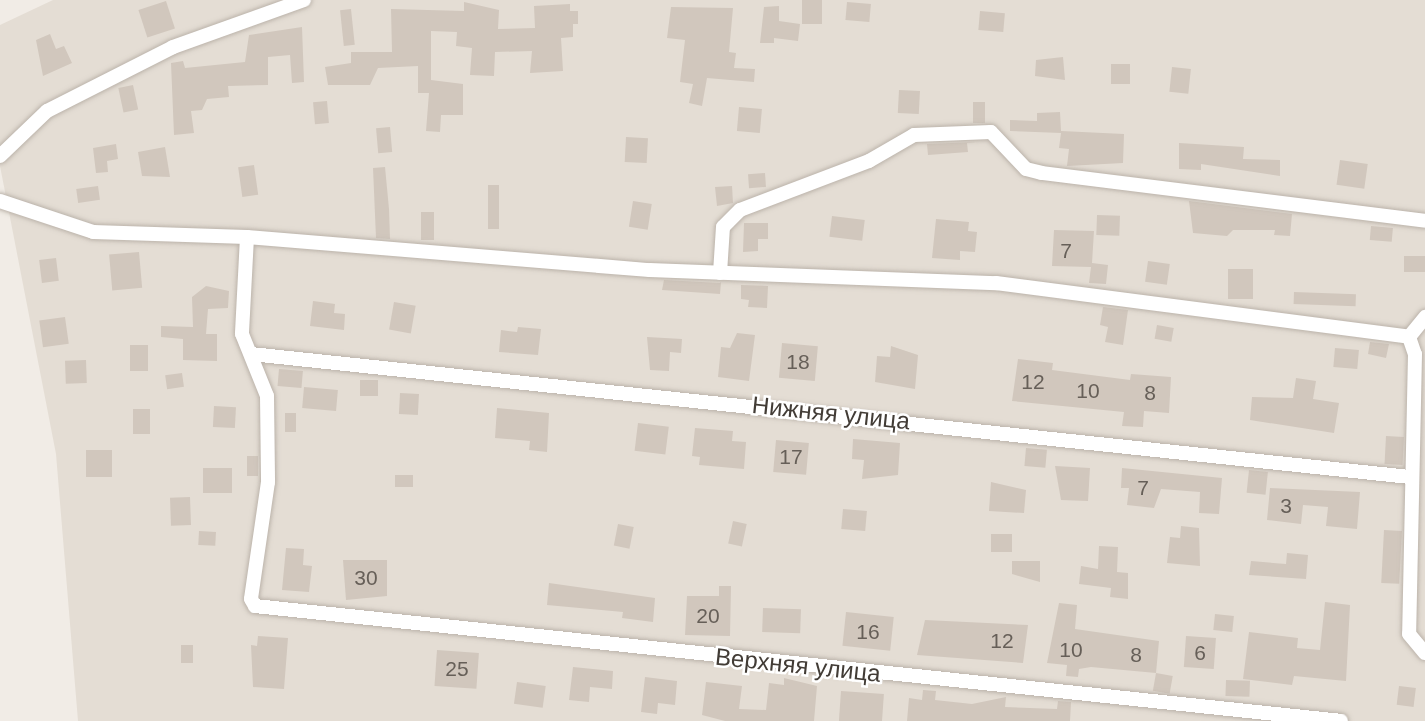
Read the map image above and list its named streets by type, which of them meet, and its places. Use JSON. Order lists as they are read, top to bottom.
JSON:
{
  "streets": {
    "street": ["Нижняя улица", "Верхняя улица"]
  },
  "crossings": [
    ["Нижняя улица", "Верхняя улица"]
  ],
  "house_numbers": [
    "7",
    "18",
    "12",
    "10",
    "8",
    "17",
    "7",
    "3",
    "30",
    "20",
    "16",
    "12",
    "10",
    "6",
    "8",
    "25"
  ]
}
